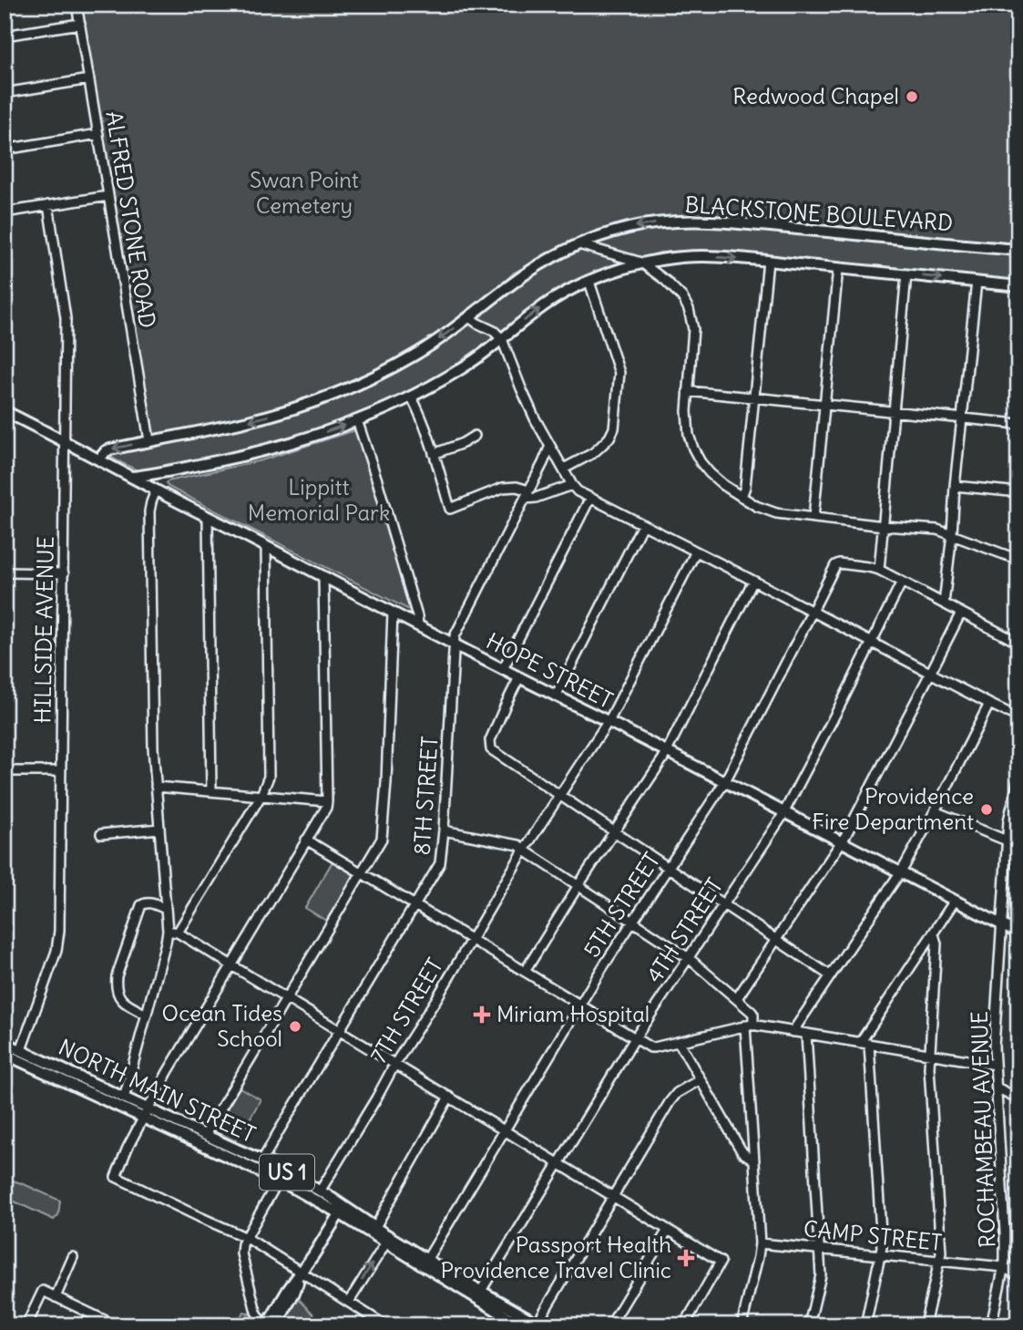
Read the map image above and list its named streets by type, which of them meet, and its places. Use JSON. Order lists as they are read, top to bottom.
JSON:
{
  "streets": {
    "main road": [
      "BLACKSTONE BOULEVARD",
      "HOPE STREET",
      "NORTH MAIN STREET",
      "US 1"
    ],
    "street": [
      "ALFRED STONE ROAD",
      "HILLSIDE AVENUE",
      "8TH STREET",
      "5TH STREET",
      "4TH STREET",
      "7TH STREET",
      "ROCHAMBEAU AVENUE",
      "CAMP STREET"
    ]
  },
  "crossings": [
    ["BLACKSTONE BOULEVARD", "ALFRED STONE ROAD"],
    ["BLACKSTONE BOULEVARD", "HOPE STREET"],
    ["HILLSIDE AVENUE", "HOPE STREET"],
    ["HILLSIDE AVENUE", "NORTH MAIN STREET"],
    ["HILLSIDE AVENUE", "US 1"],
    ["HOPE STREET", "8TH STREET"],
    ["HOPE STREET", "5TH STREET"],
    ["HOPE STREET", "4TH STREET"],
    ["HOPE STREET", "7TH STREET"],
    ["HOPE STREET", "ROCHAMBEAU AVENUE"],
    ["8TH STREET", "NORTH MAIN STREET"],
    ["5TH STREET", "NORTH MAIN STREET"],
    ["4TH STREET", "NORTH MAIN STREET"],
    ["7TH STREET", "NORTH MAIN STREET"],
    ["NORTH MAIN STREET", "US 1"],
    ["ROCHAMBEAU AVENUE", "CAMP STREET"]
  ],
  "parks": ["Swan Point Cemetery", "Lippitt Memorial Park"],
  "places": {
    "other": ["Redwood Chapel", "Providence Fire Department", "Ocean Tides School"],
    "health": ["Miriam Hospital", "Passport Health Providence Travel Clinic"]
  }
}
